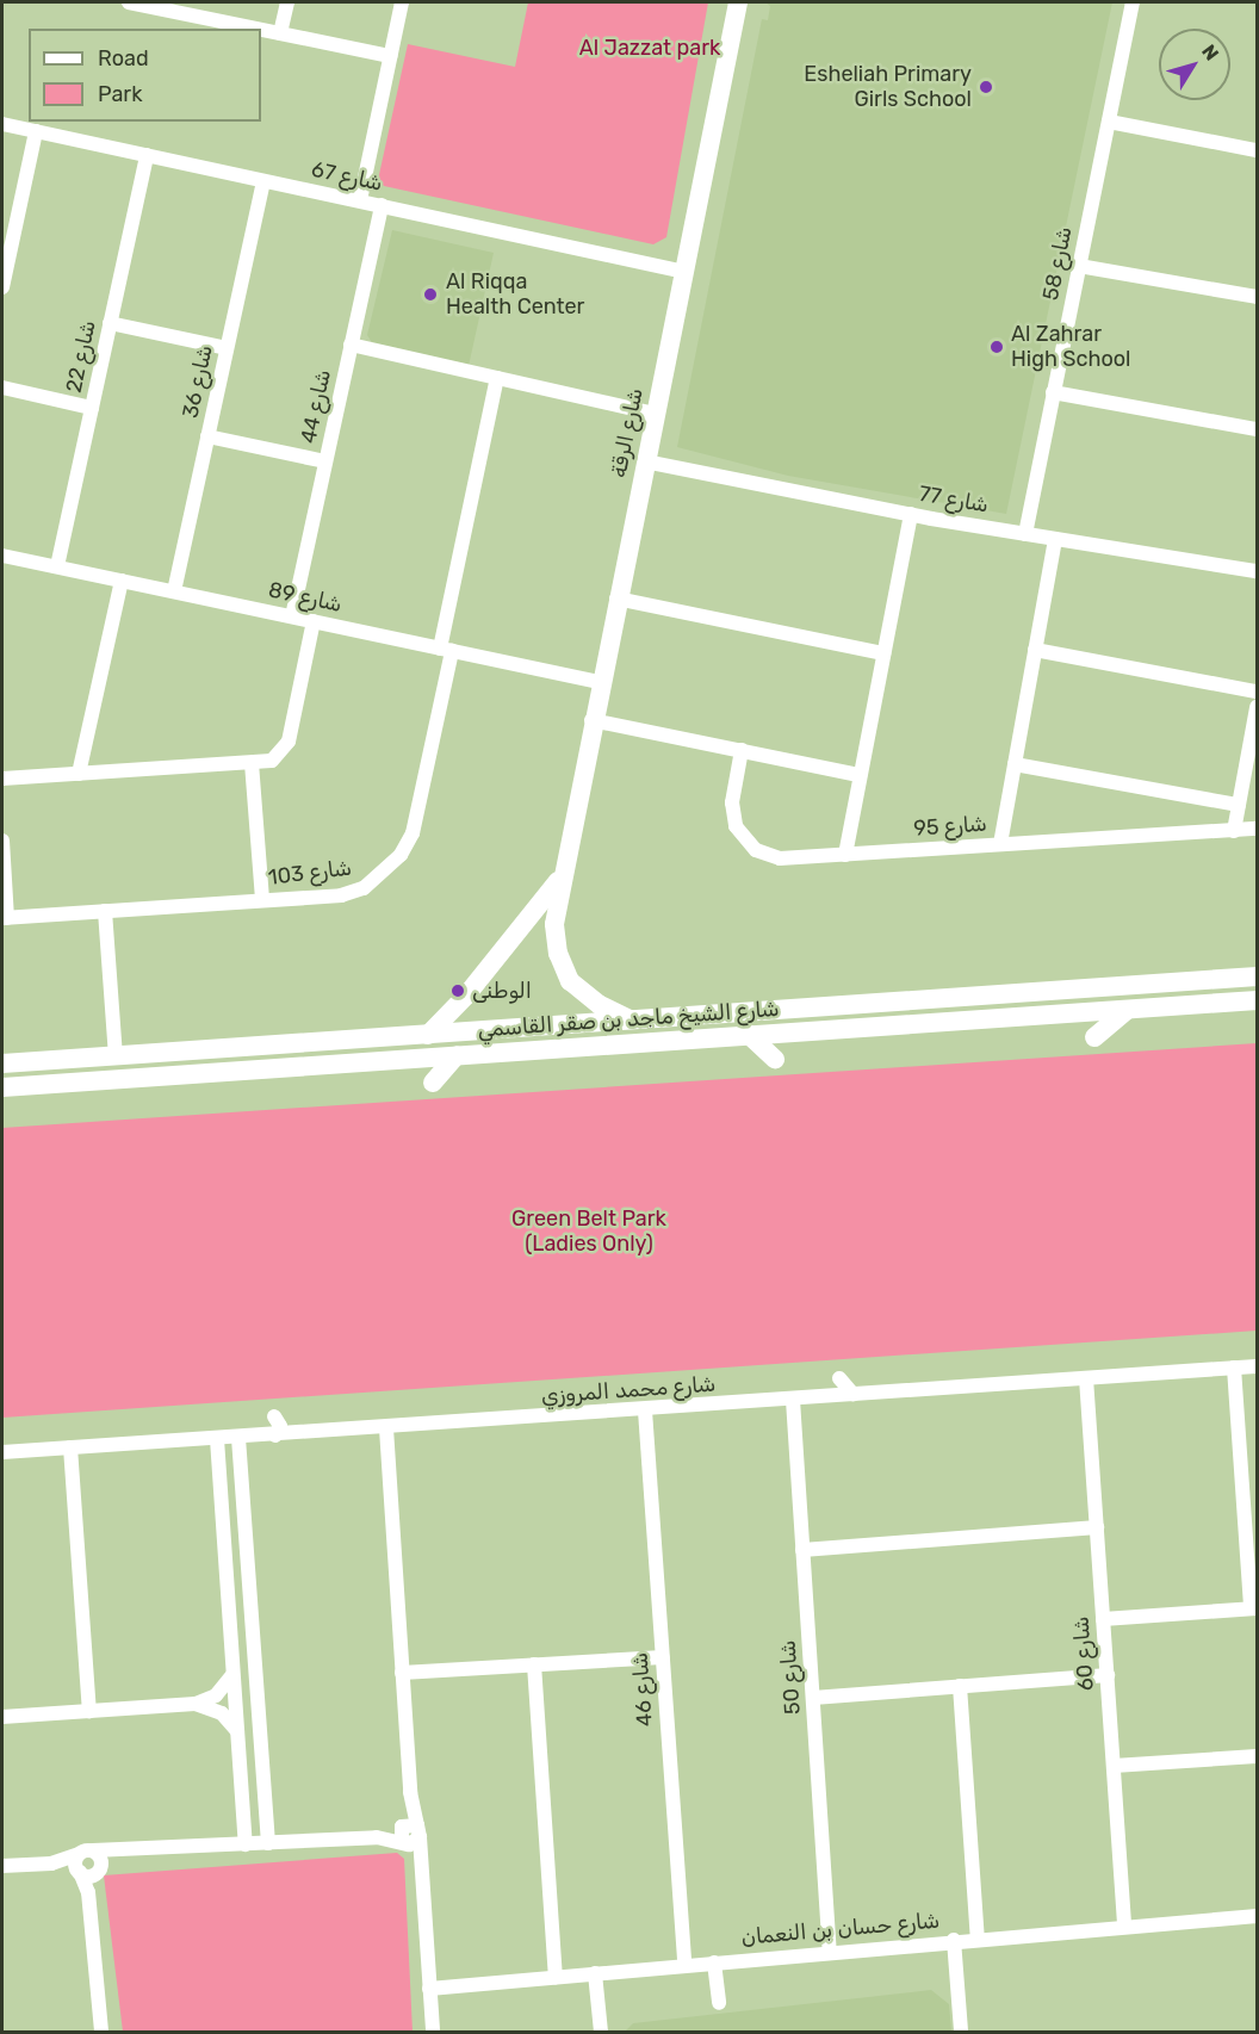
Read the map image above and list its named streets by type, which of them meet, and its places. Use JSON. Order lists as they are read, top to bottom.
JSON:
{
  "streets": {
    "main road": ["شارع الرقة", "شارع الشيخ ماجد بن صقر القاسمي"],
    "street": [
      "شارع 67",
      "شارع 58",
      "شارع 22",
      "شارع 36",
      "شارع 44",
      "شارع 77",
      "شارع 89",
      "شارع 95",
      "شارع 103",
      "شارع محمد المروزي",
      "شارع 60",
      "شارع 50",
      "شارع 46",
      "شارع حسان بن النعمان"
    ]
  },
  "crossings": [
    ["شارع 67", "شارع 22"],
    ["شارع 67", "شارع 36"],
    ["شارع 67", "شارع 44"],
    ["شارع 67", "شارع الرقة"],
    ["شارع 58", "شارع 77"],
    ["شارع 22", "شارع 89"],
    ["شارع 36", "شارع 89"],
    ["شارع 44", "شارع 89"],
    ["شارع الرقة", "شارع 77"],
    ["شارع الرقة", "شارع 89"],
    ["شارع الرقة", "شارع الشيخ ماجد بن صقر القاسمي"],
    ["شارع 89", "شارع 103"],
    ["شارع محمد المروزي", "شارع 60"],
    ["شارع محمد المروزي", "شارع 50"],
    ["شارع محمد المروزي", "شارع 46"],
    ["شارع 60", "شارع حسان بن النعمان"],
    ["شارع 50", "شارع حسان بن النعمان"],
    ["شارع 46", "شارع حسان بن النعمان"]
  ],
  "parks": ["Al Jazzat park", "Green Belt Park (Ladies Only)"],
  "places": [
    "Esheliah Primary Girls School",
    "Al Riqqa Health Center",
    "Al Zahrar High School",
    "الوطنی"
  ],
  "legend": ["Road", "Park"],
  "north": "top right"
}
